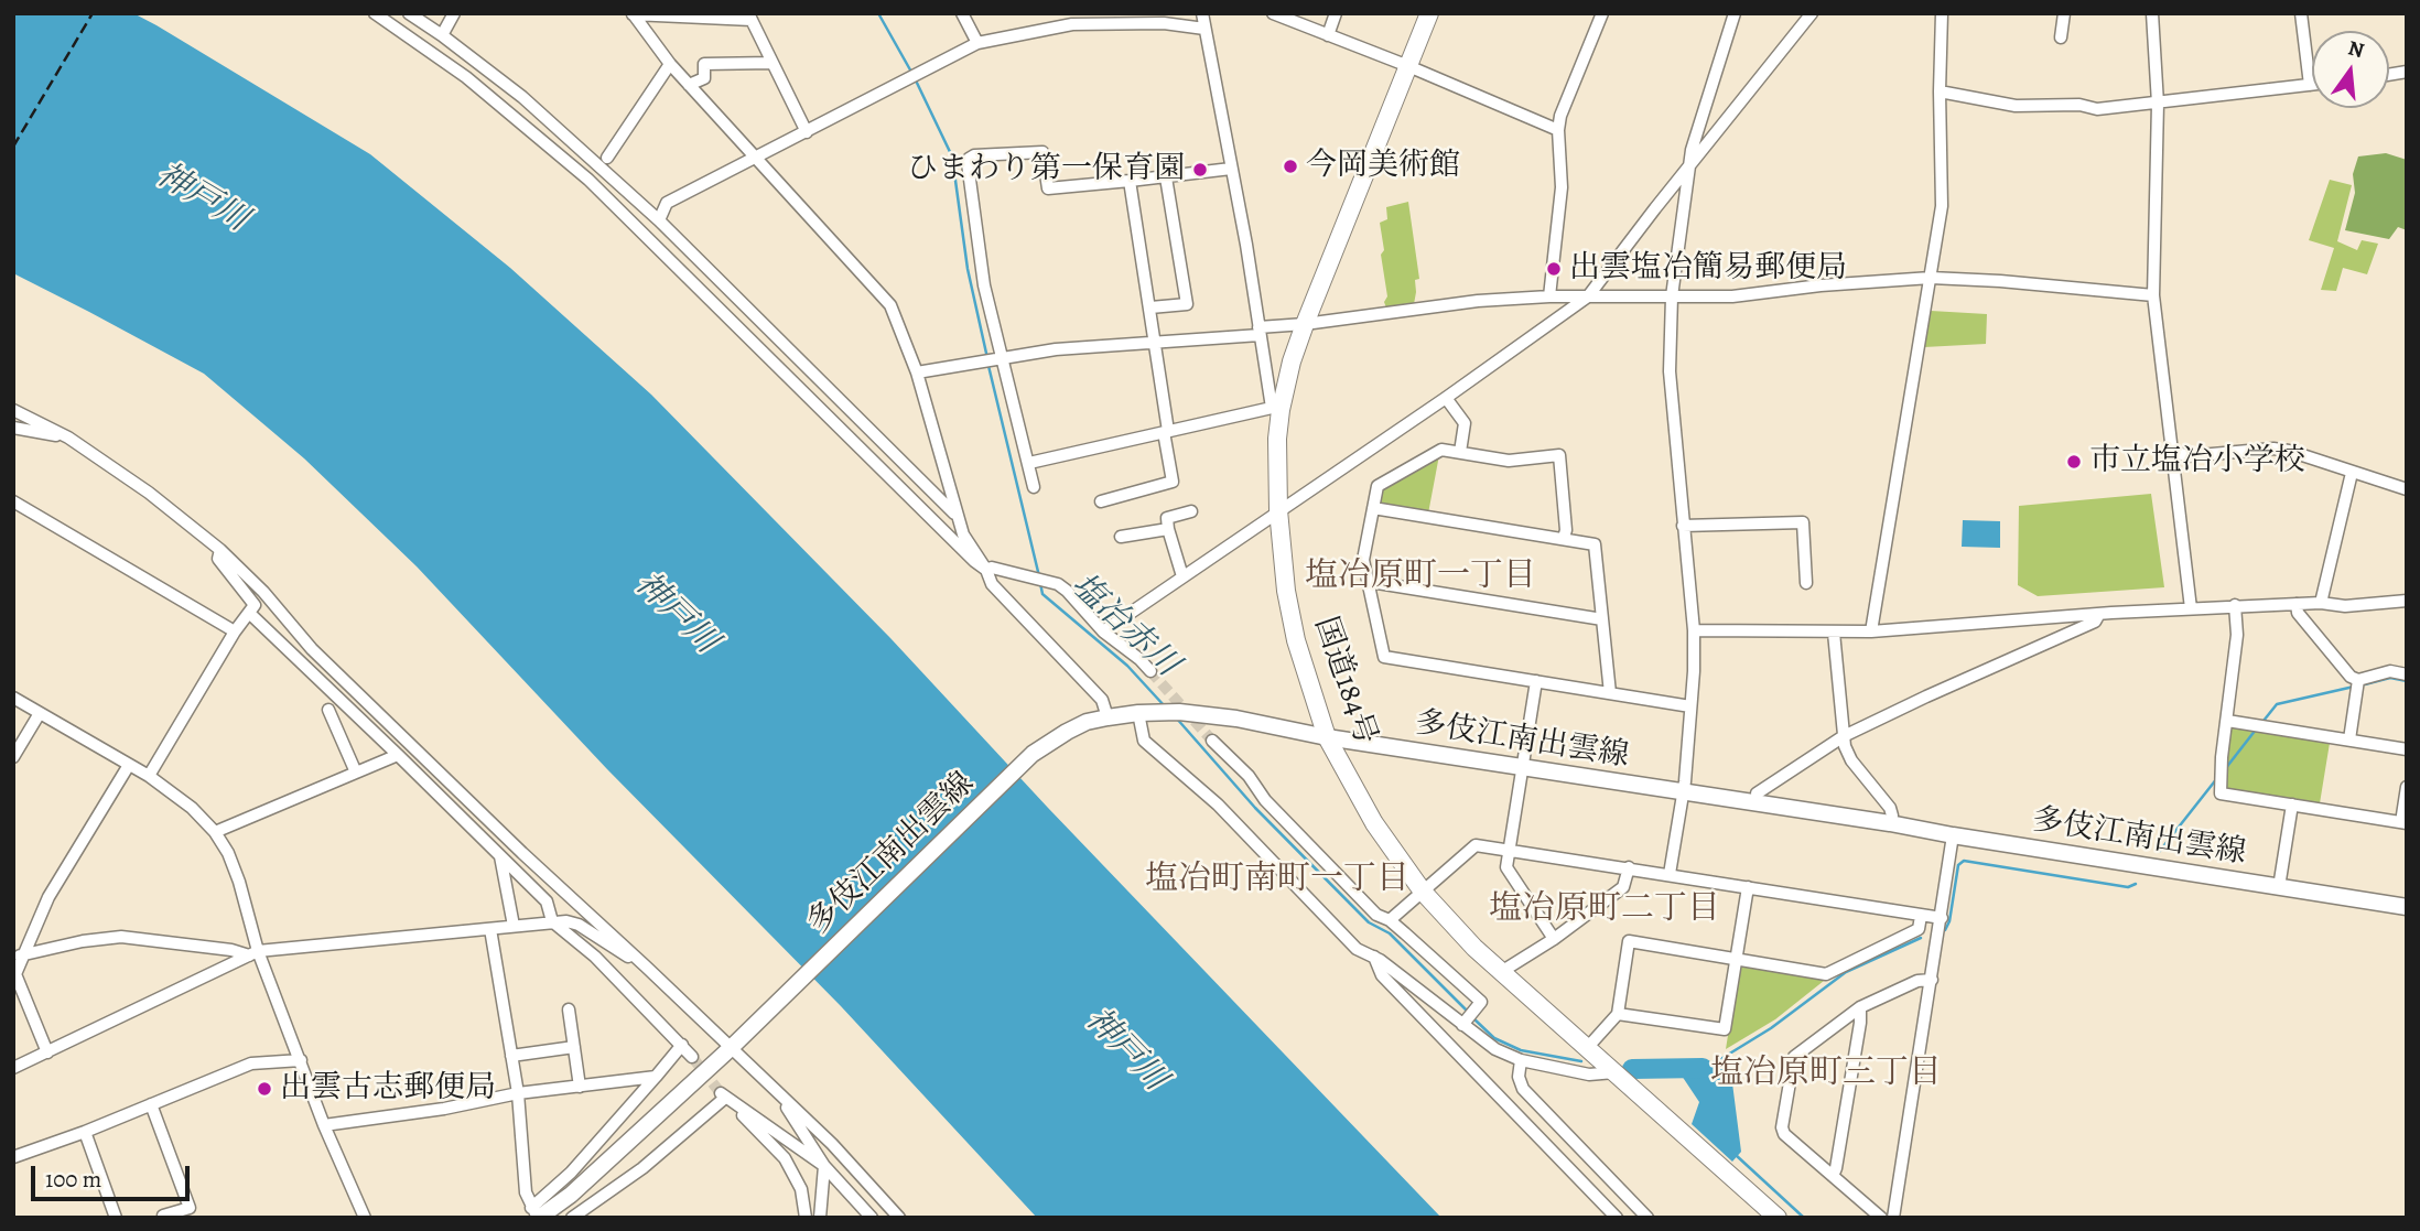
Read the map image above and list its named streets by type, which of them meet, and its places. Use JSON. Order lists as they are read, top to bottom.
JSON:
{
  "streets": {
    "highway": ["国道184号"],
    "main road": ["多伎江南出雲線"]
  },
  "crossings": [
    ["国道184号", "多伎江南出雲線"]
  ],
  "districts": [
    "塩冶原町一丁目",
    "塩冶町南町一丁目",
    "塩冶原町二丁目",
    "塩冶原町三丁目"
  ],
  "water": ["神戸川", "塩冶赤川"],
  "places": [
    "今岡美術館",
    "ひまわり第一保育園",
    "出雲塩冶簡易郵便局",
    "市立塩冶小学校",
    "出雲古志郵便局"
  ],
  "scale_bar": "100 m",
  "north": "top"
}
